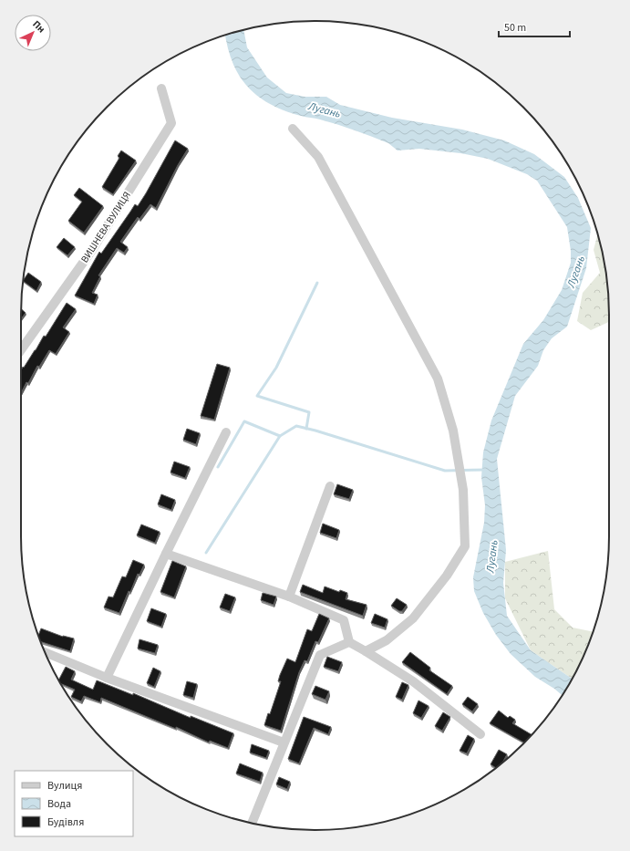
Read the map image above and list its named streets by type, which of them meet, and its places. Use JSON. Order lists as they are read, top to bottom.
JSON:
{
  "streets": {
    "street": ["ВИШНЕВА ВУЛИЦЯ"]
  },
  "water": ["Лугань"],
  "legend": ["Вулиця", "Вода", "Будівля"],
  "scale_bar": "50 m",
  "north": "top right"
}
